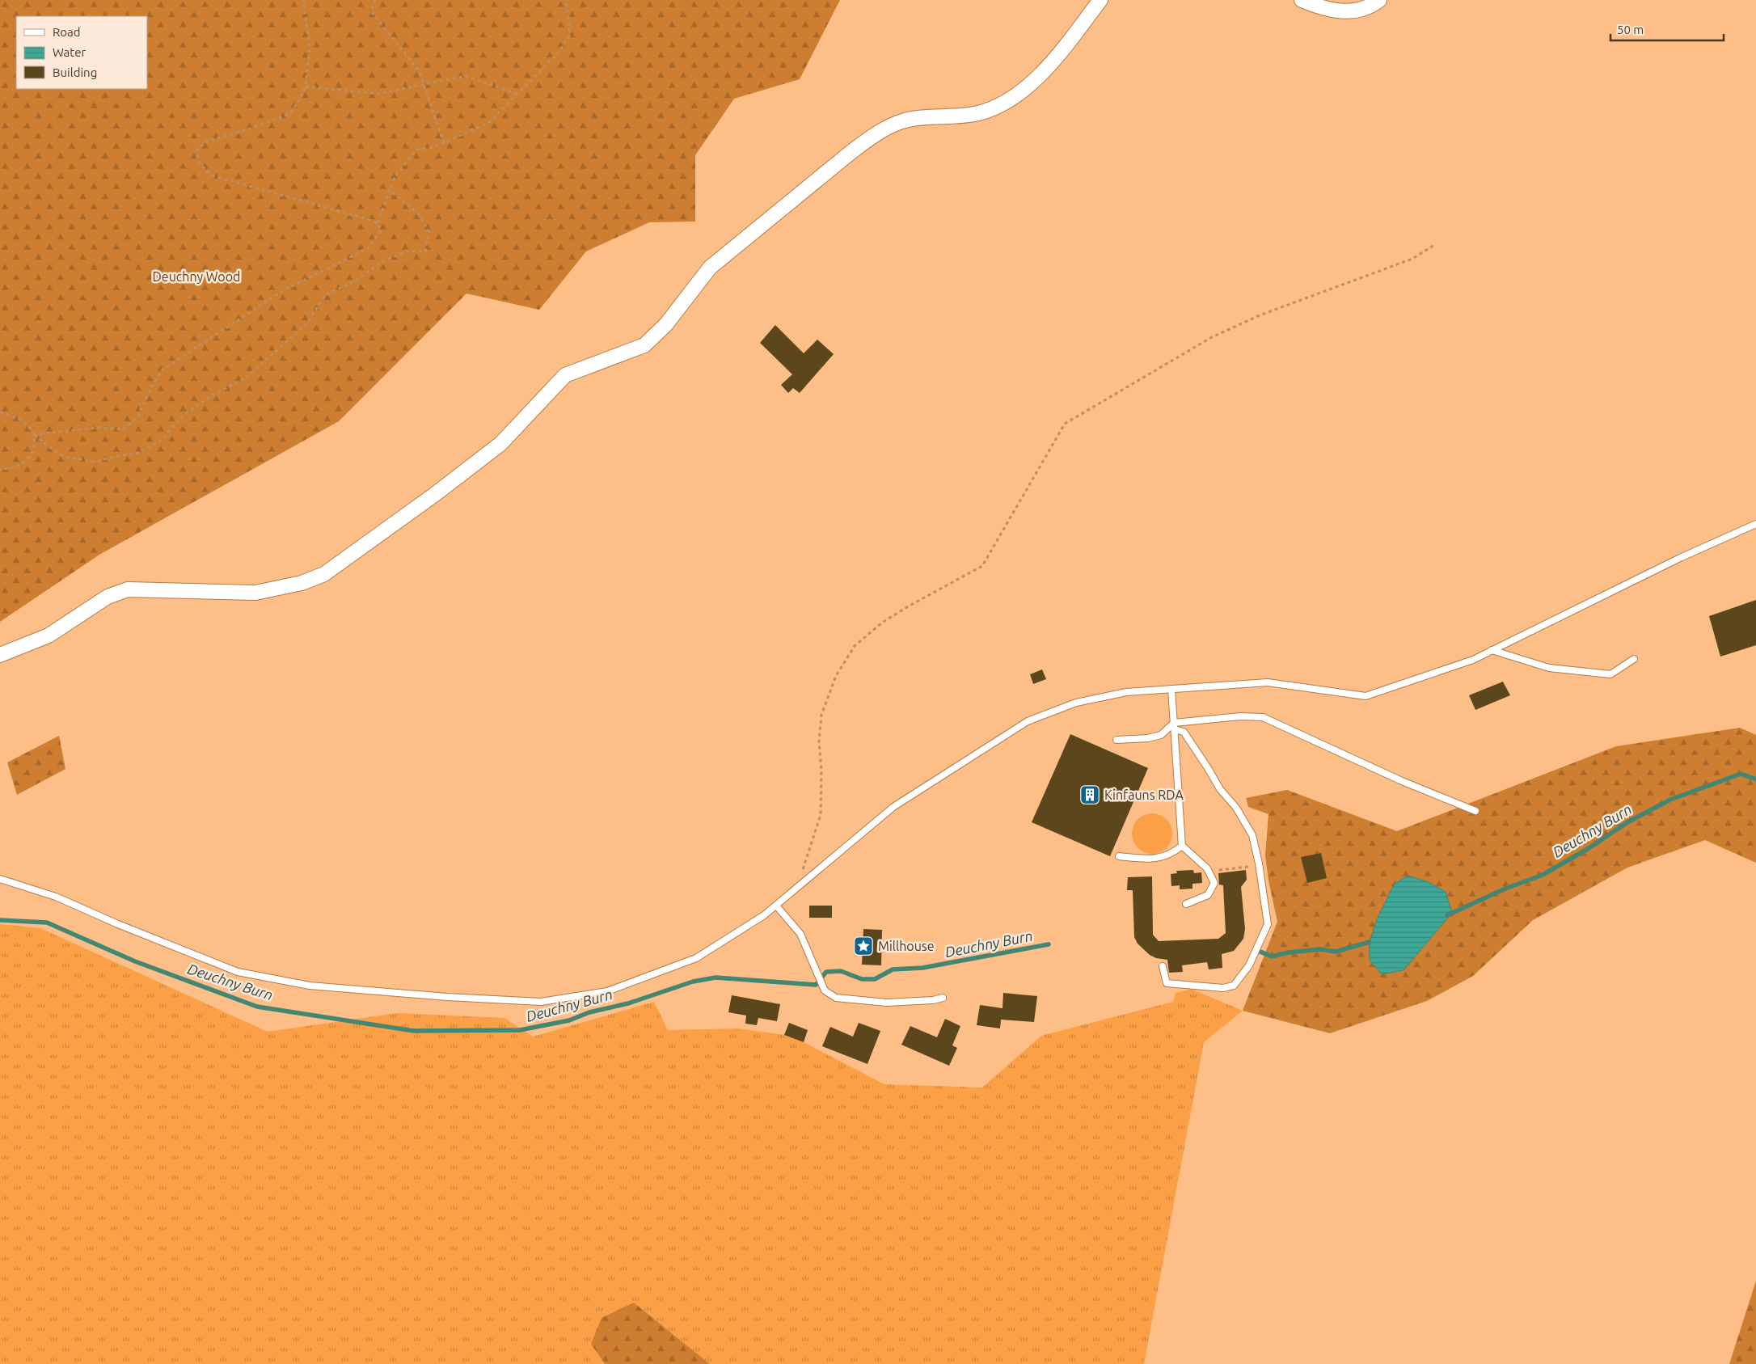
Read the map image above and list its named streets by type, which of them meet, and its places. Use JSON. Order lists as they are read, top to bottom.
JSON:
{
  "water": ["Deuchny Burn"],
  "parks": ["Deuchny Wood"],
  "places": {
    "building": ["Kinfauns RDA"],
    "place": ["Millhouse"]
  },
  "legend": ["Road", "Water", "Building"],
  "scale_bar": "50 m"
}
